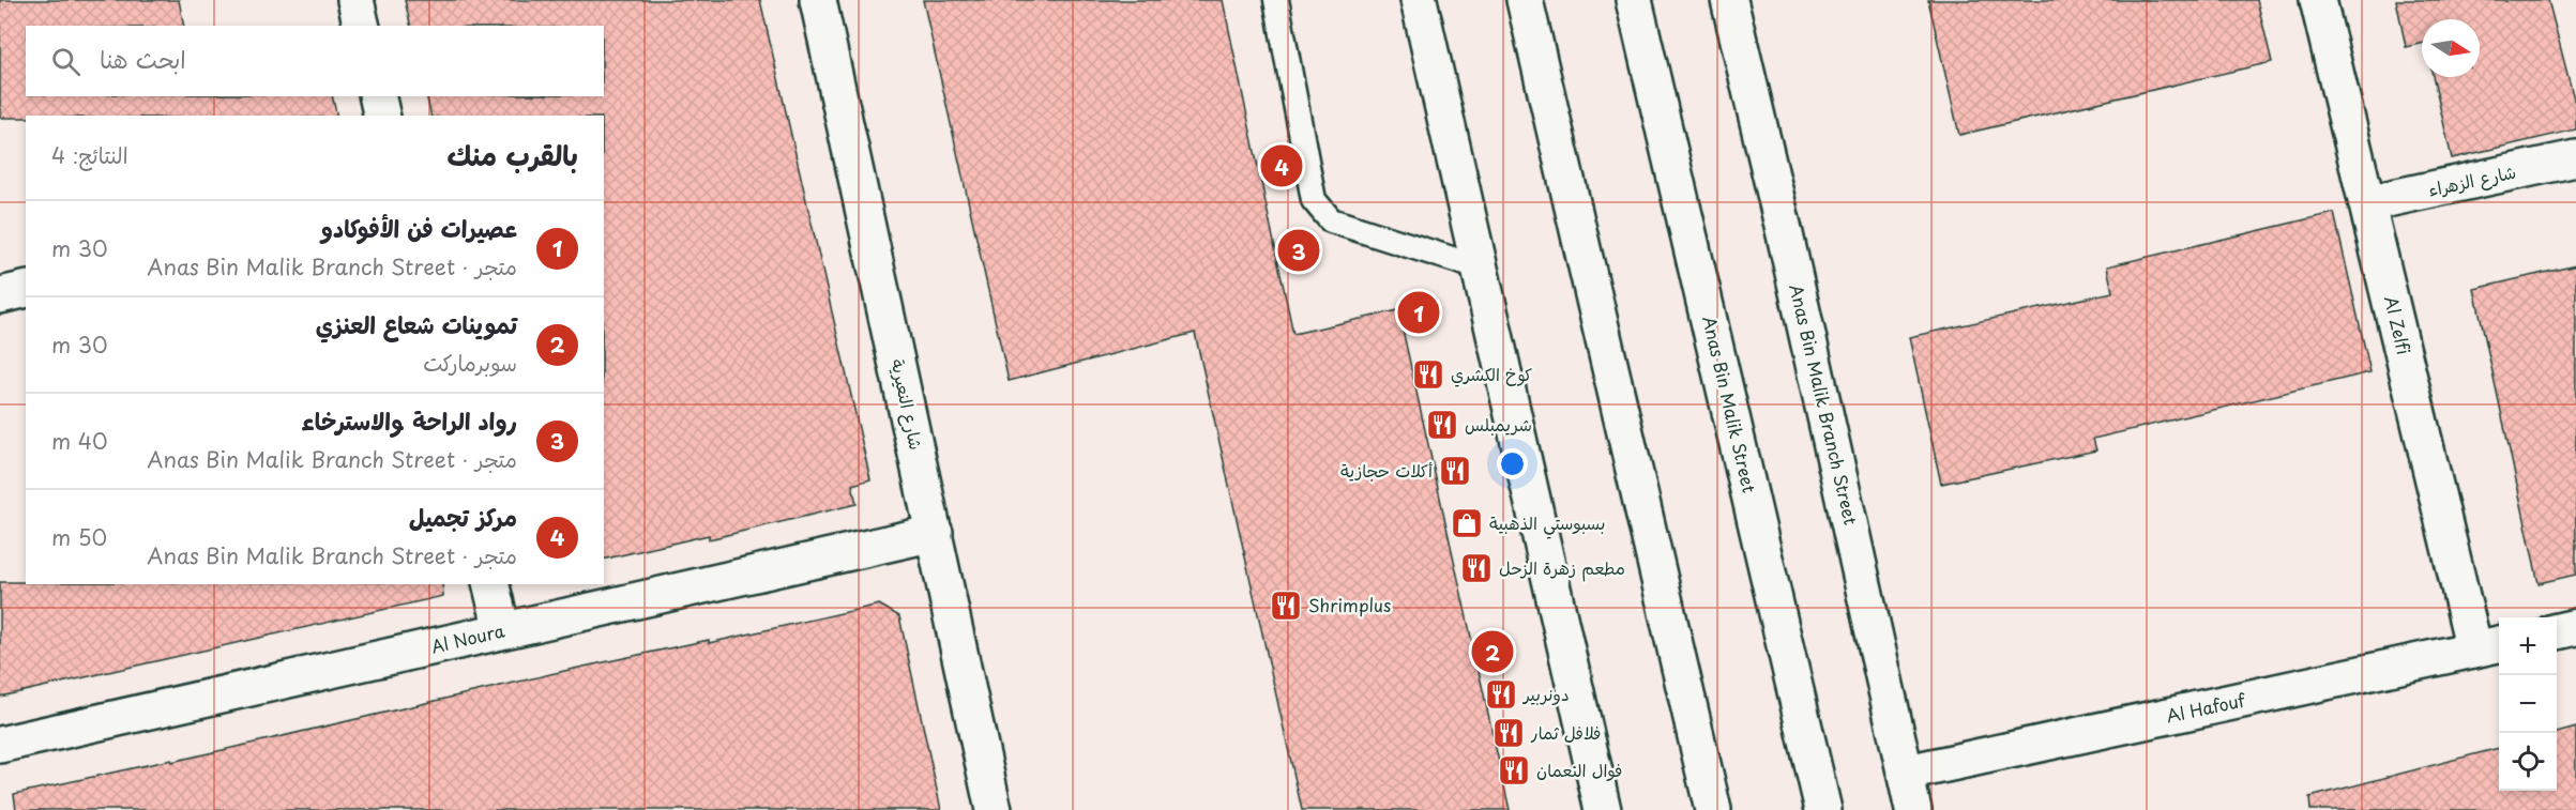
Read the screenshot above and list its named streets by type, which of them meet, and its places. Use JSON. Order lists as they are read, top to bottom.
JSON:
{
  "streets": {
    "street": [
      "شارع الزهراء",
      "Al Zelfi",
      "شارع النعيرية",
      "Anas Bin Malik Street",
      "Anas Bin Malik Branch Street",
      "Al Noura",
      "Al Hafouf"
    ]
  },
  "crossings": [
    ["شارع الزهراء", "Al Zelfi"],
    ["Al Zelfi", "Al Hafouf"],
    ["شارع النعيرية", "Al Noura"],
    ["Anas Bin Malik Branch Street", "Al Hafouf"]
  ],
  "places": {
    "restaurant": [
      "كوخ الكشري",
      "شريمبلس",
      "أكلات حجازية",
      "مطعم زهرة الزحل",
      "Shrimplus",
      "دونربير",
      "فلافل ثمار",
      "فوال النعمان"
    ],
    "shop": ["بسبوستي الذهبية"]
  },
  "north": "right",
  "page": {
    "search": "ابحث هنا",
    "heading": ["بالقرب منك", "النتائج: 4"],
    "pins": [
      "4",
      "3",
      "1",
      "2"
    ],
    "list": [
      {
        "mark": "1",
        "name": "عصيرات فن الأفوكادو",
        "note": "متجر · Anas Bin Malik Branch Street",
        "value": "30 m"
      },
      {
        "mark": "2",
        "name": "تموينات شعاع العنزي",
        "note": "سوبرماركت",
        "value": "30 m"
      },
      {
        "mark": "3",
        "name": "رواد الراحة والاسترخاء",
        "note": "متجر · Anas Bin Malik Branch Street",
        "value": "40 m"
      },
      {
        "mark": "4",
        "name": "مركز تجميل",
        "note": "متجر · Anas Bin Malik Branch Street",
        "value": "50 m"
      }
    ],
    "map_buttons": ["+", "−"]
  }
}
